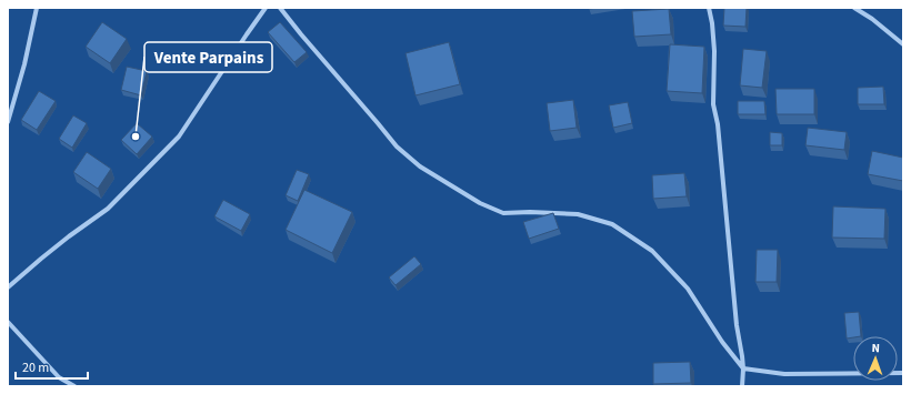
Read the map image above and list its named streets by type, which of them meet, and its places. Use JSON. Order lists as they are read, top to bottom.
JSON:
{
  "places": ["Vente Parpains"],
  "scale_bar": "20 m",
  "north": "top"
}
